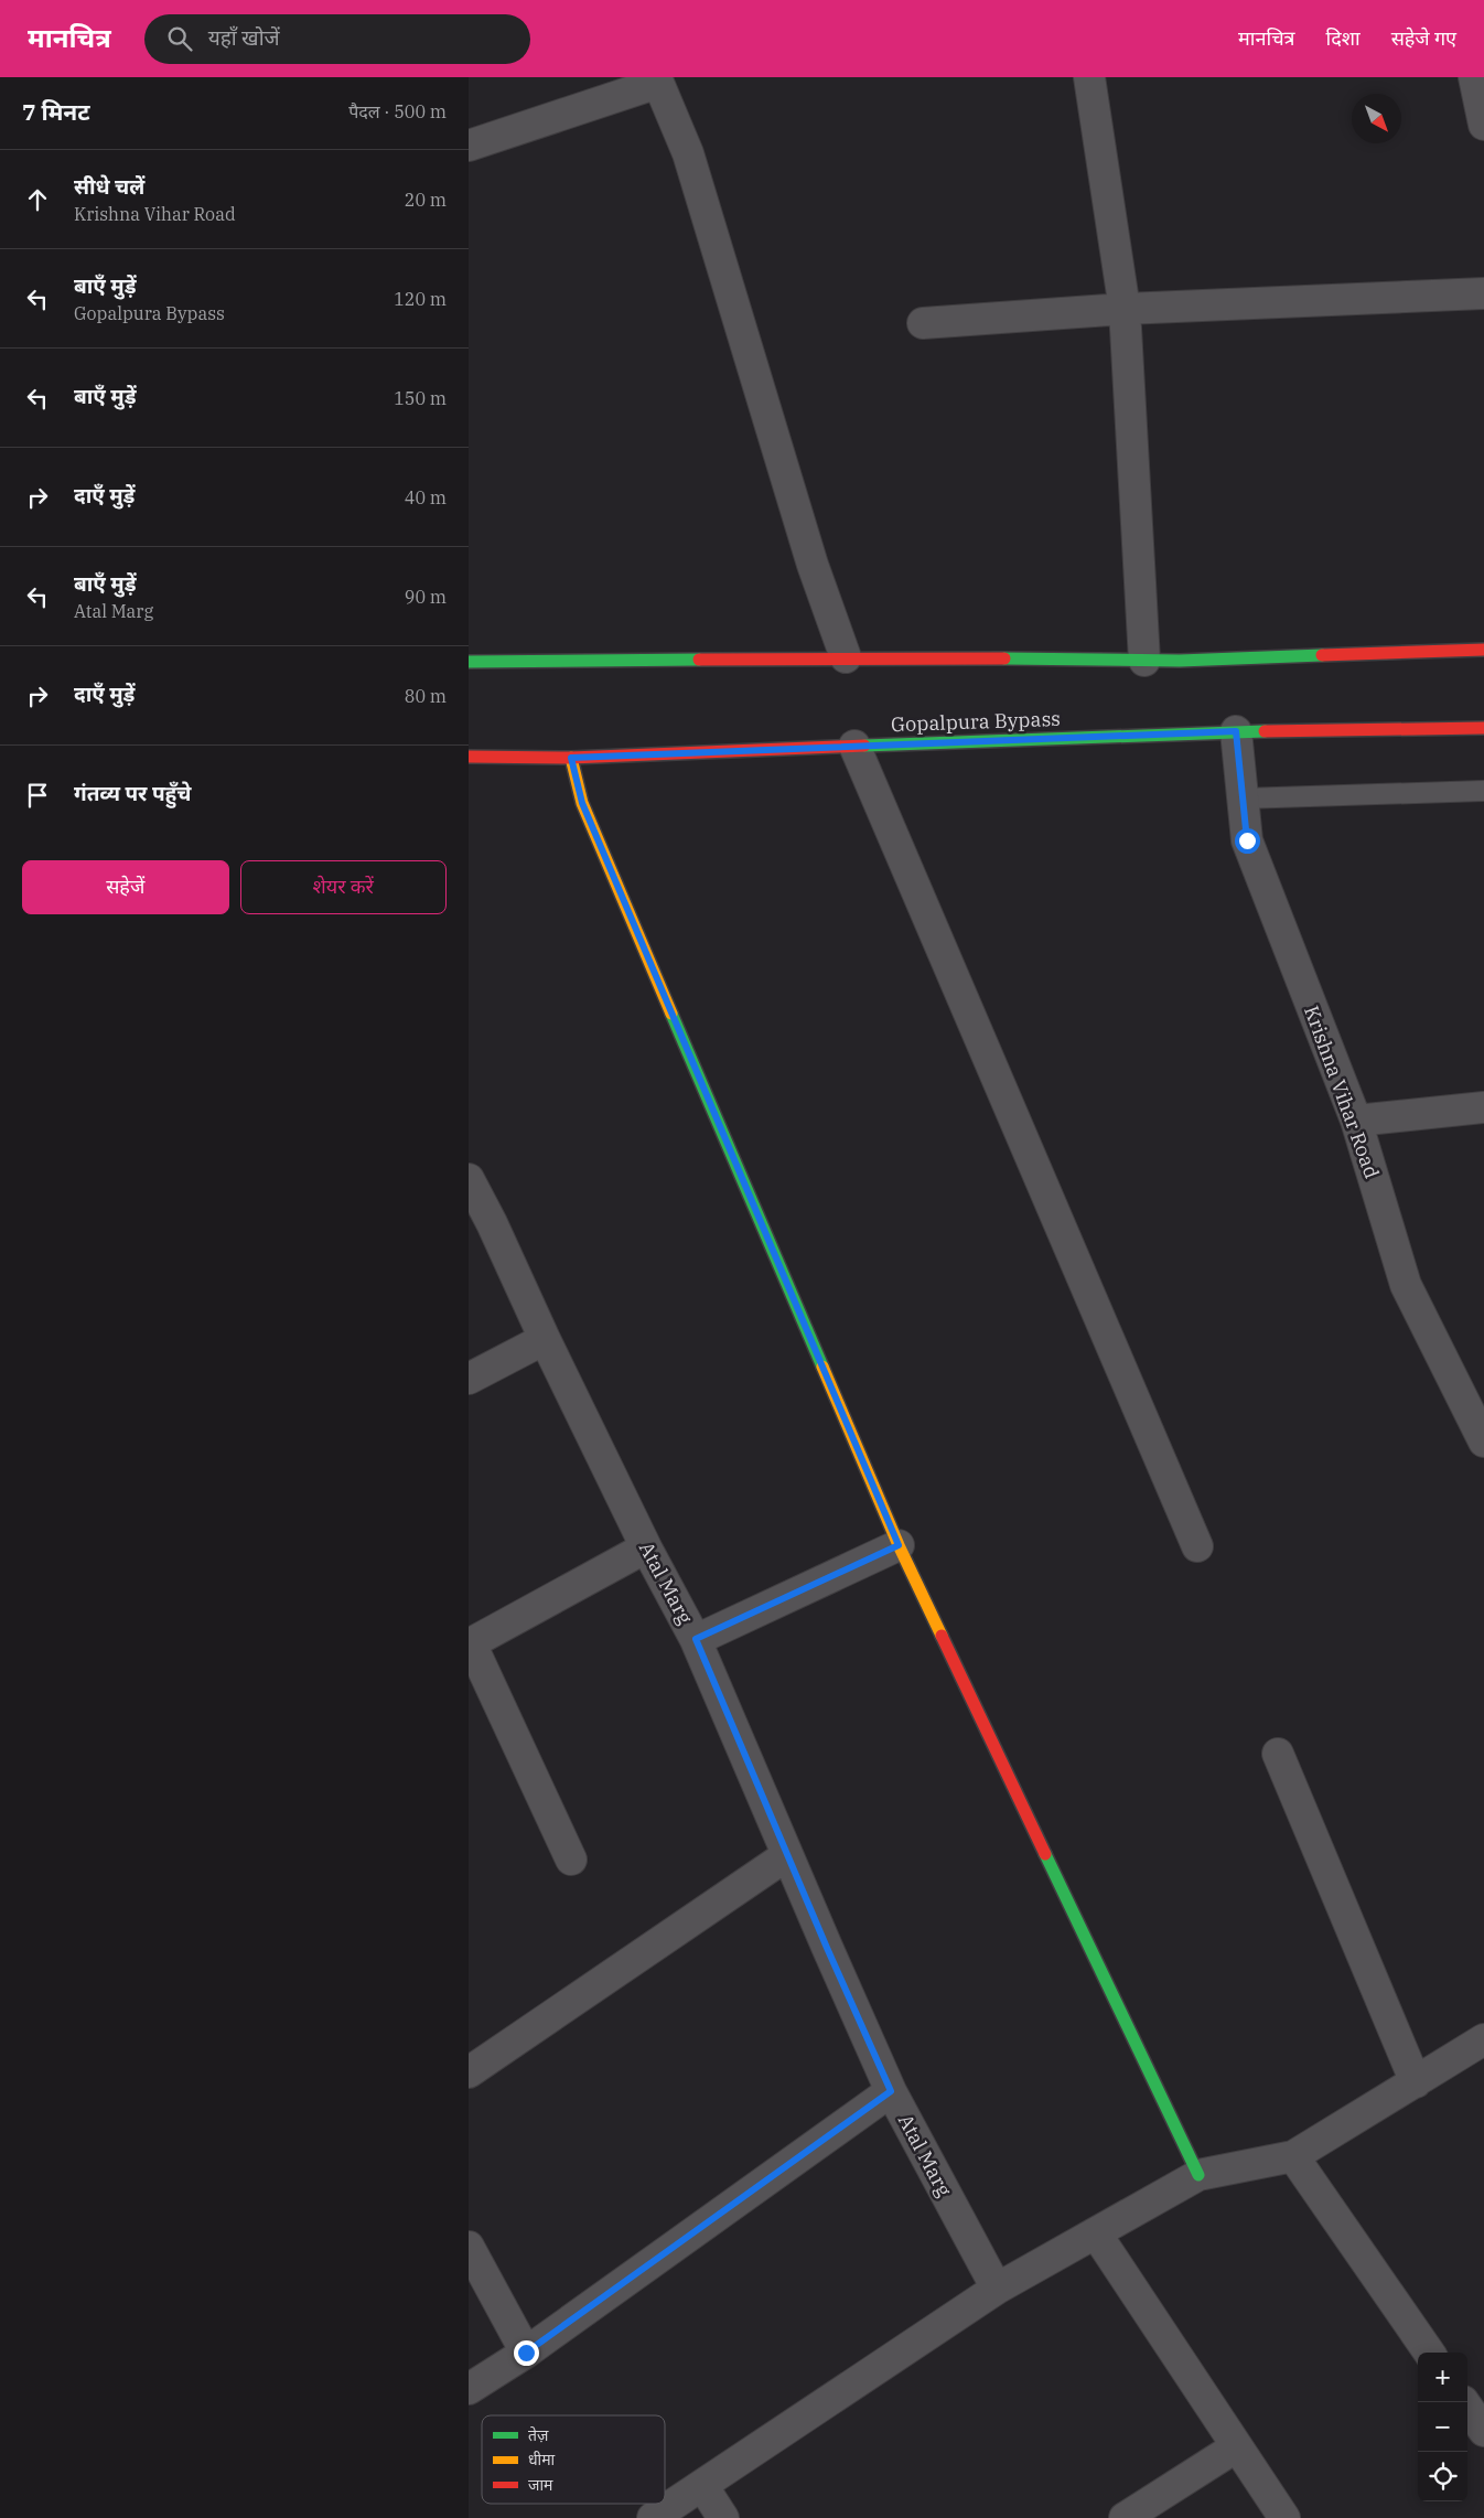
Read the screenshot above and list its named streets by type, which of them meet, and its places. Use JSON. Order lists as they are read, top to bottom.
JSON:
{
  "streets": {
    "main road": ["Gopalpura Bypass"],
    "street": ["Krishna Vihar Road", "Atal Marg"]
  },
  "crossings": [
    ["Gopalpura Bypass", "Krishna Vihar Road"]
  ],
  "legend": ["तेज़", "धीमा", "जाम"],
  "north": "bottom right",
  "page": {
    "header": "मानचित्र",
    "search": "यहाँ खोजें",
    "nav": ["मानचित्र", "दिशा", "सहेजे गए"],
    "heading": ["7 मिनट", "पैदल · 500 m"],
    "list": [
      ["सीधे चलें", "Krishna Vihar Road", "20 m"],
      ["बाएँ मुड़ें", "Gopalpura Bypass", "120 m"],
      ["बाएँ मुड़ें", "150 m"],
      ["दाएँ मुड़ें", "40 m"],
      ["बाएँ मुड़ें", "Atal Marg", "90 m"],
      ["दाएँ मुड़ें", "80 m"],
      "गंतव्य पर पहुँचे"
    ],
    "buttons": ["सहेजें", "शेयर करें"],
    "map_buttons": ["+", "−"]
  }
}
